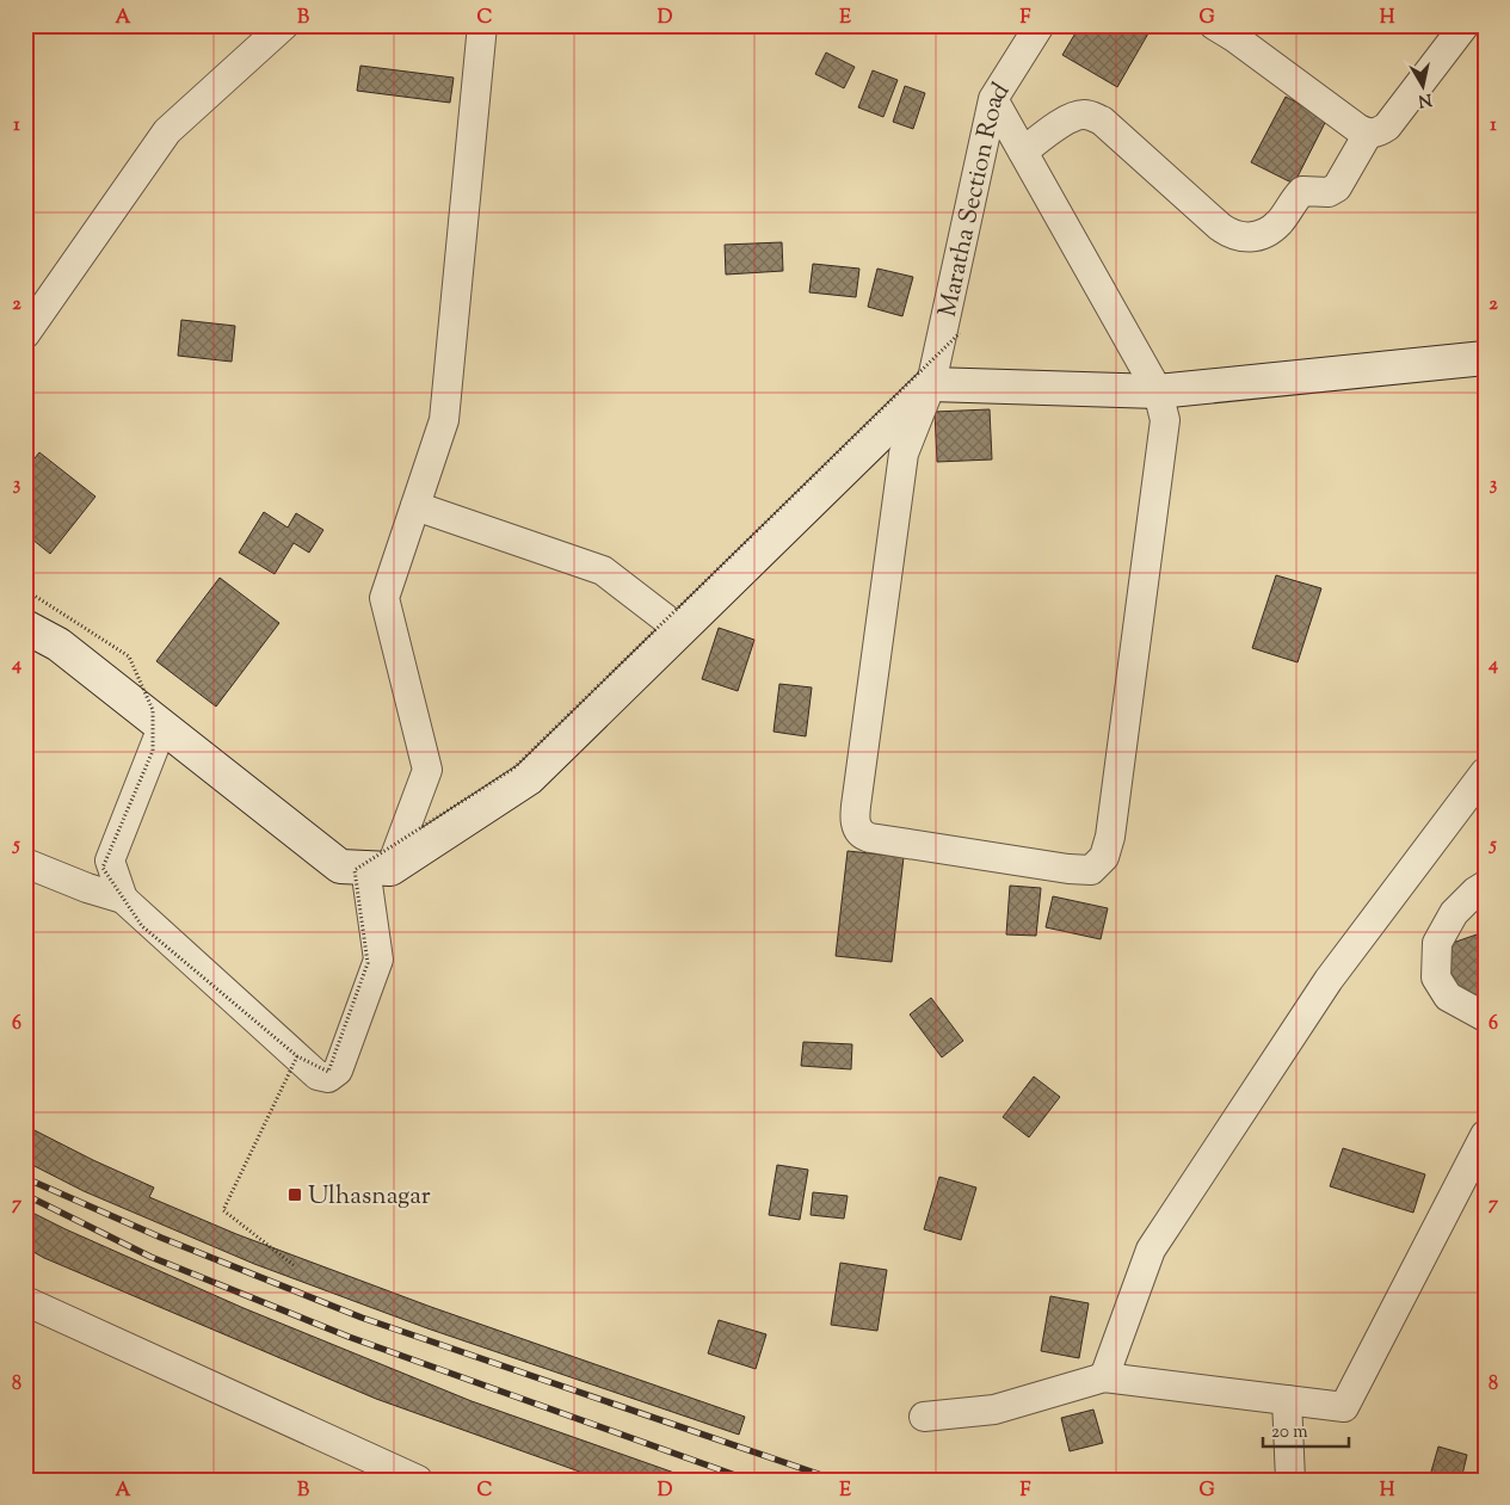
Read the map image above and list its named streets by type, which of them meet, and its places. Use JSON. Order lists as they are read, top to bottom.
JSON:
{
  "streets": {
    "street": ["Maratha Section Road"]
  },
  "places": {
    "transit": ["Ulhasnagar"]
  },
  "scale_bar": "20 m",
  "north": "bottom",
  "grid": {
    "columns": [
      "A",
      "B",
      "C",
      "D",
      "E",
      "F",
      "G",
      "H"
    ],
    "rows": [
      "1",
      "2",
      "3",
      "4",
      "5",
      "6",
      "7",
      "8"
    ]
  }
}
